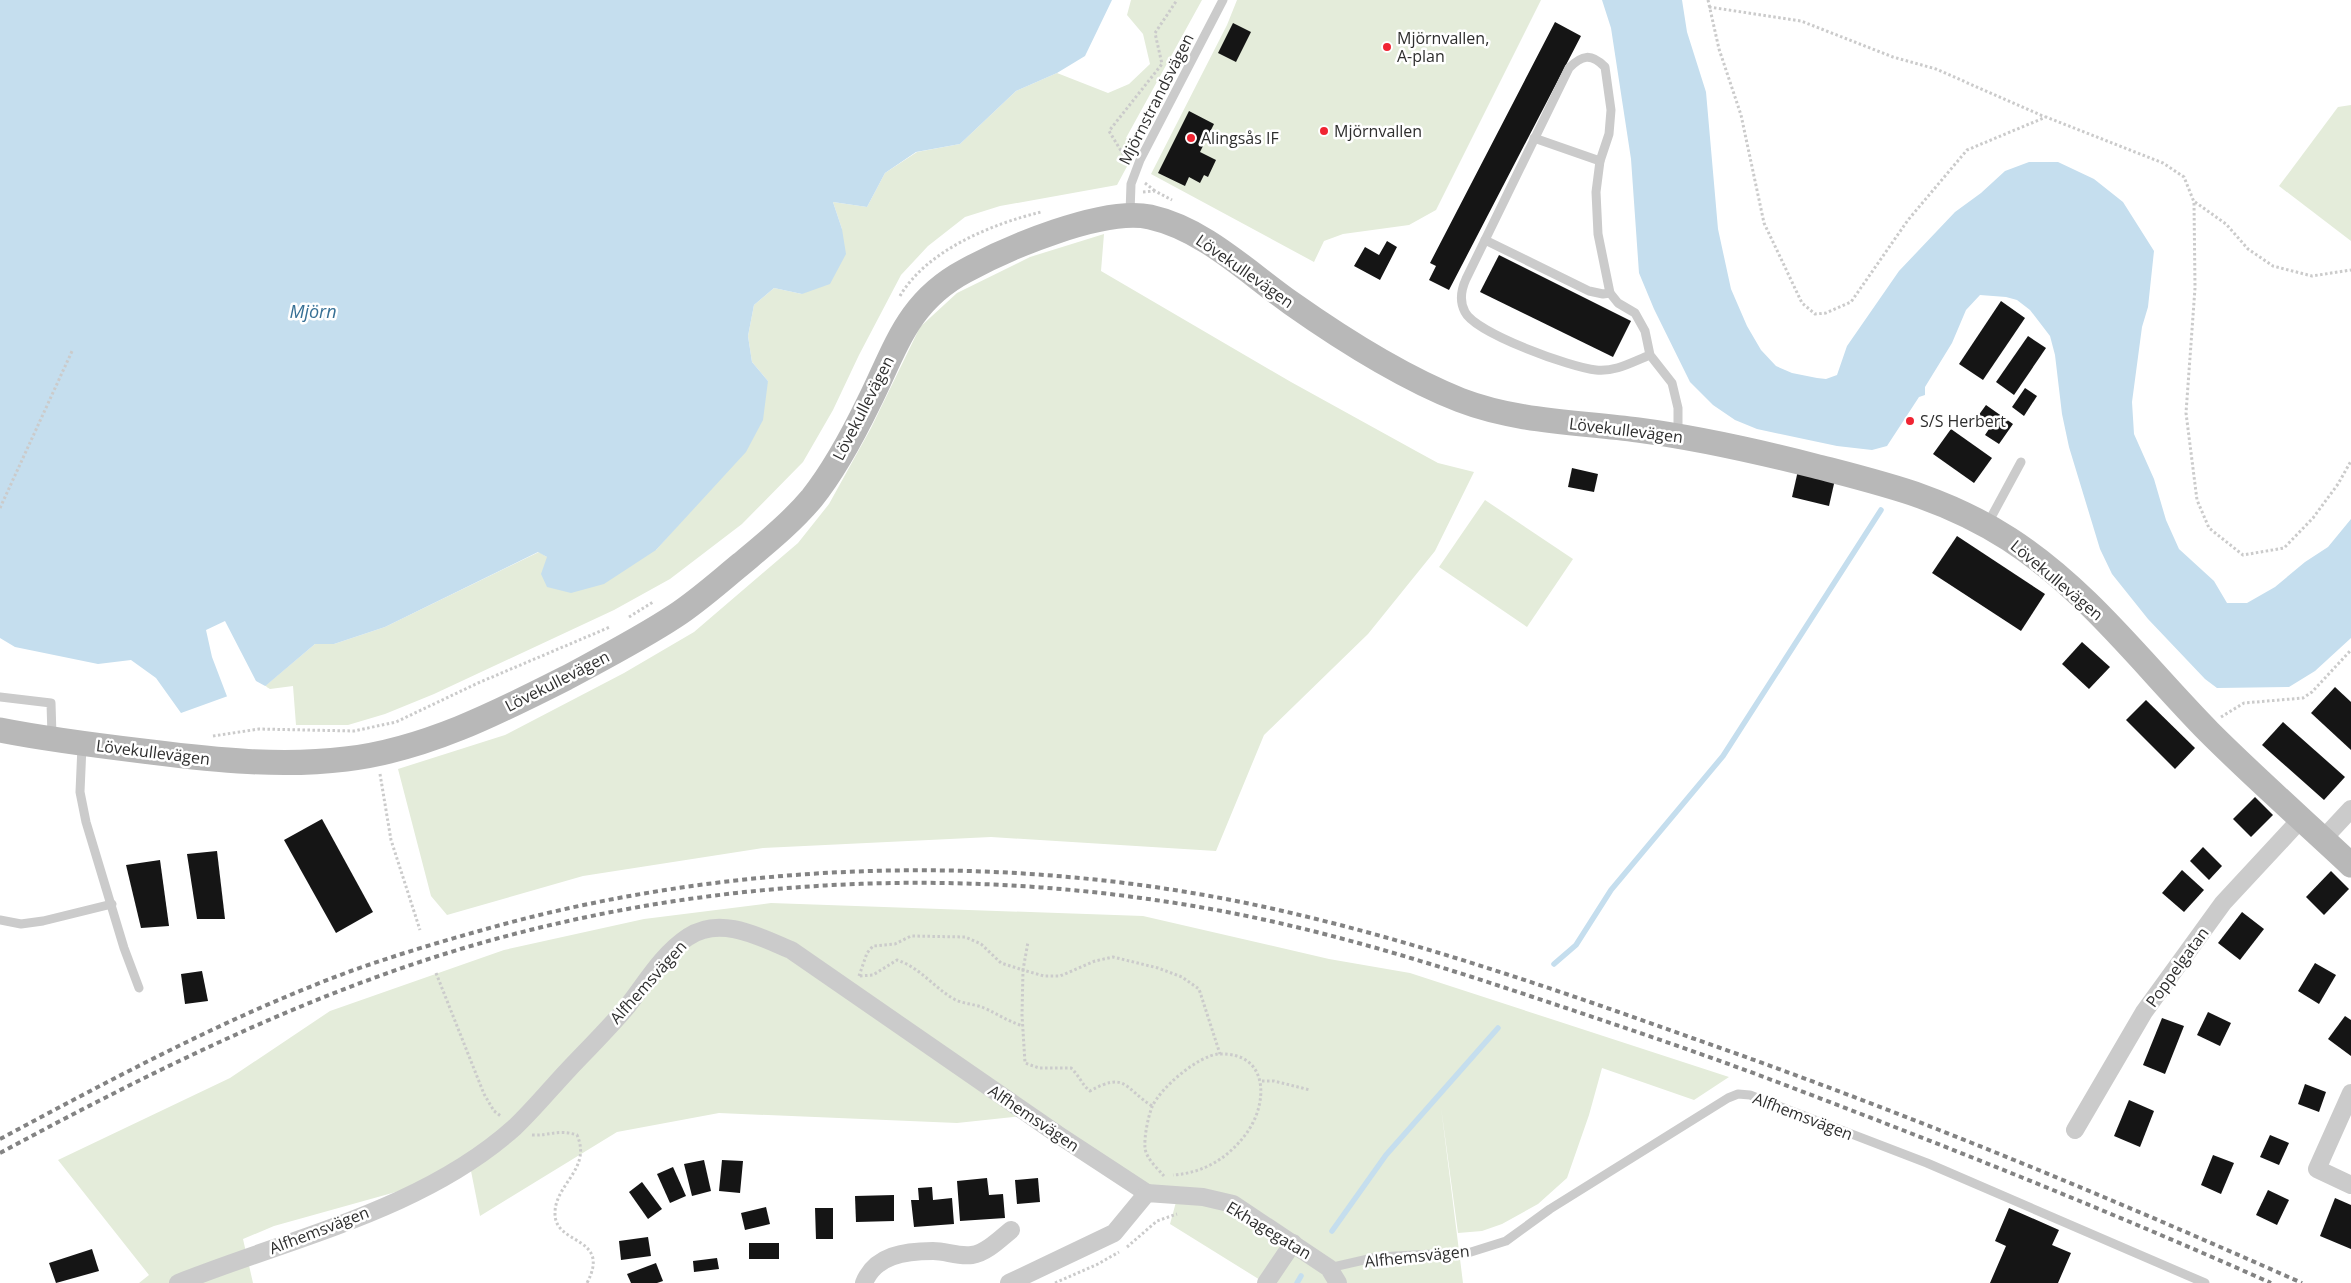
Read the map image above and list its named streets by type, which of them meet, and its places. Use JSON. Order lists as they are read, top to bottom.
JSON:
{
  "streets": {
    "street": [
      "Lövekullevägen",
      "Poppelgatan",
      "Alfhemsvägen",
      "Ekhagegatan"
    ],
    "lane": ["Mjörnstrandsvägen"]
  },
  "crossings": [
    ["Mjörnstrandsvägen", "Lövekullevägen"],
    ["Lövekullevägen", "Poppelgatan"],
    ["Alfhemsvägen", "Ekhagegatan"]
  ],
  "water": ["Mjörn"],
  "places": [
    "Mjörnvallen, A-plan",
    "Mjörnvallen",
    "Alingsås IF",
    "S/S Herbert"
  ]
}
